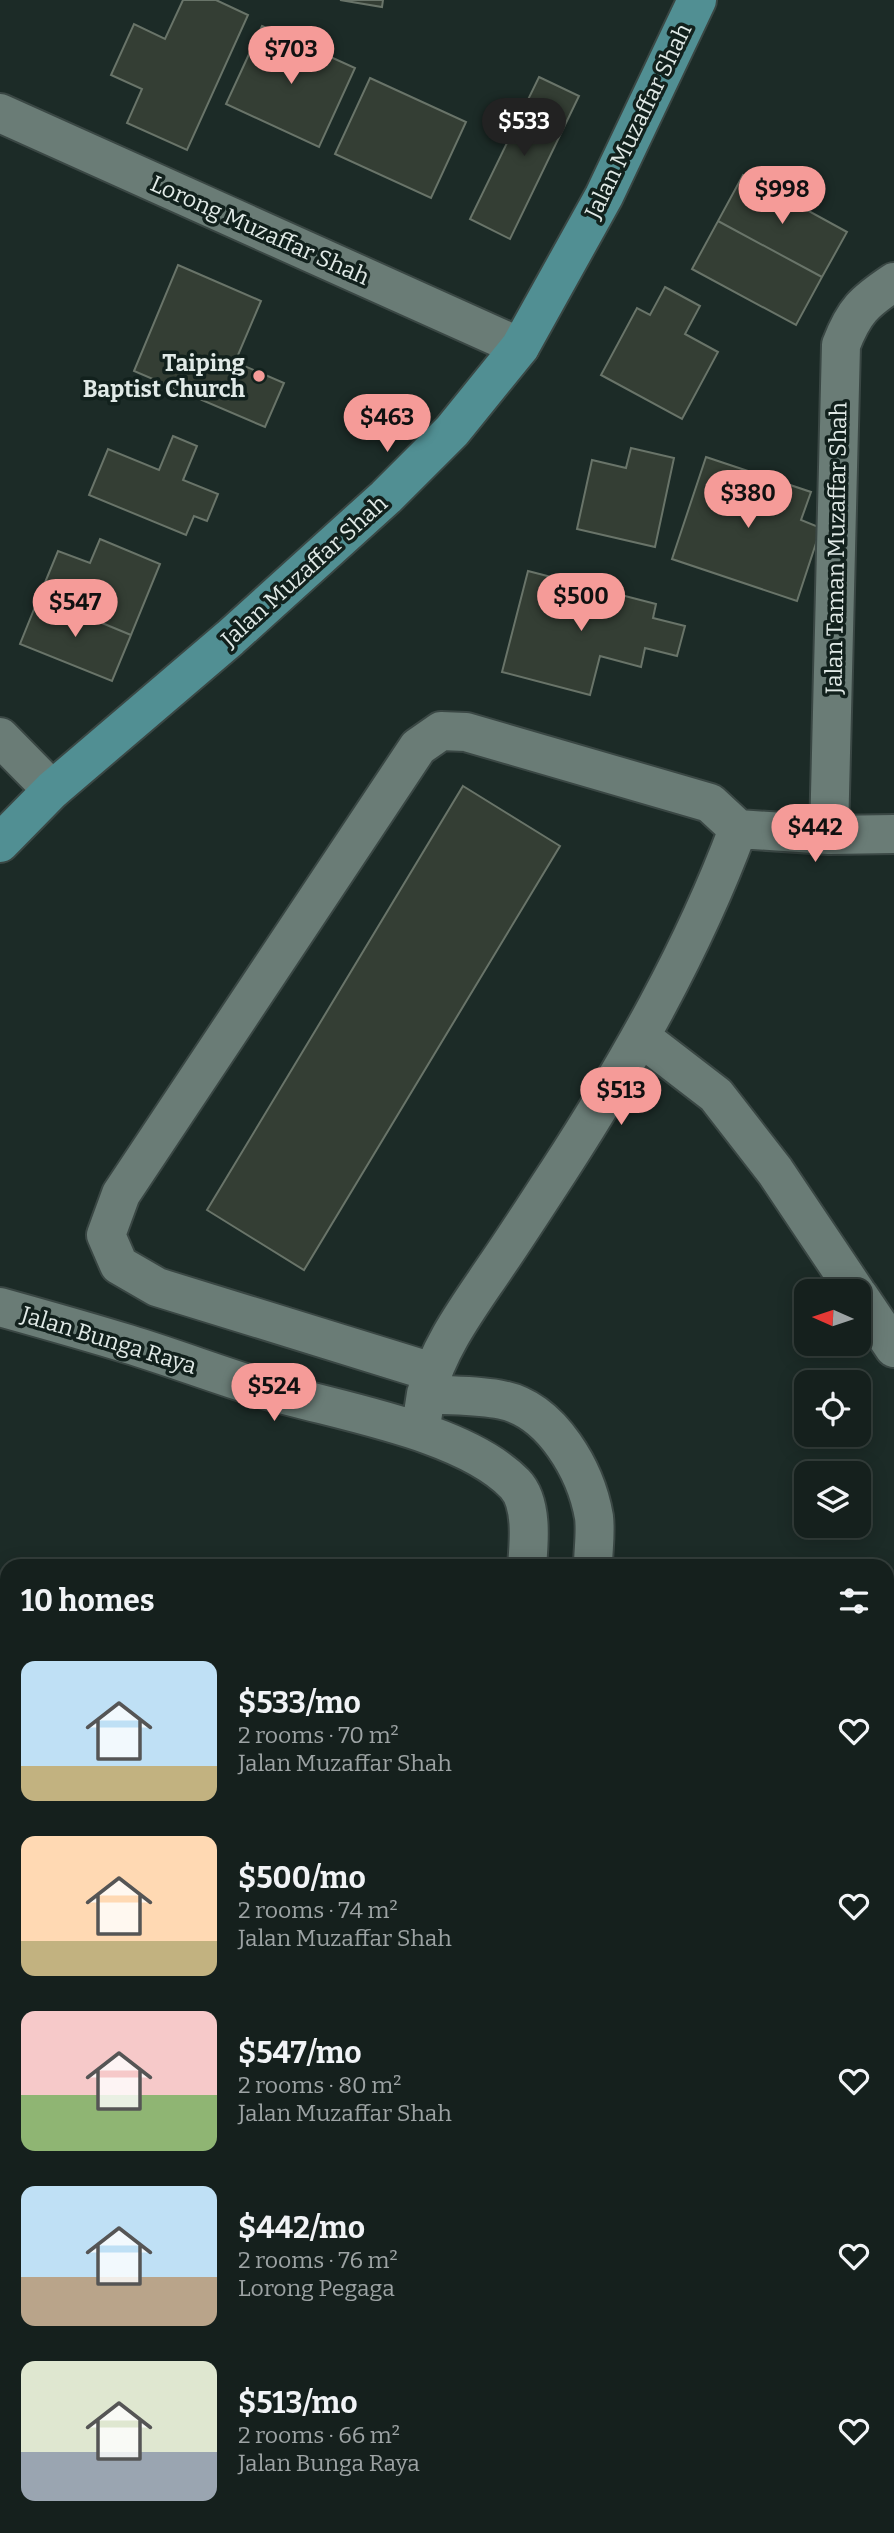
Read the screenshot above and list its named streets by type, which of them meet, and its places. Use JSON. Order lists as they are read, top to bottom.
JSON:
{
  "streets": {
    "main road": ["Jalan Muzaffar Shah"],
    "street": ["Lorong Muzaffar Shah", "Jalan Taman Muzaffar Shah", "Jalan Bunga Raya"]
  },
  "crossings": [
    ["Jalan Muzaffar Shah", "Lorong Muzaffar Shah"]
  ],
  "places": ["Taiping Baptist Church"],
  "north": "left",
  "page": {
    "price": [
      "$703",
      "$533",
      "$998",
      "$463",
      "$380",
      "$500",
      "$547",
      "$442",
      "$513",
      "$524"
    ],
    "heading": "10 homes",
    "list": [
      {
        "name": "$533/mo",
        "note": "2 rooms · 70 m² · Jalan Muzaffar Shah"
      },
      {
        "name": "$500/mo",
        "note": "2 rooms · 74 m² · Jalan Muzaffar Shah"
      },
      {
        "name": "$547/mo",
        "note": "2 rooms · 80 m² · Jalan Muzaffar Shah"
      },
      {
        "name": "$442/mo",
        "note": "2 rooms · 76 m² · Lorong Pegaga"
      },
      {
        "name": "$513/mo",
        "note": "2 rooms · 66 m² · Jalan Bunga Raya"
      }
    ]
  }
}
